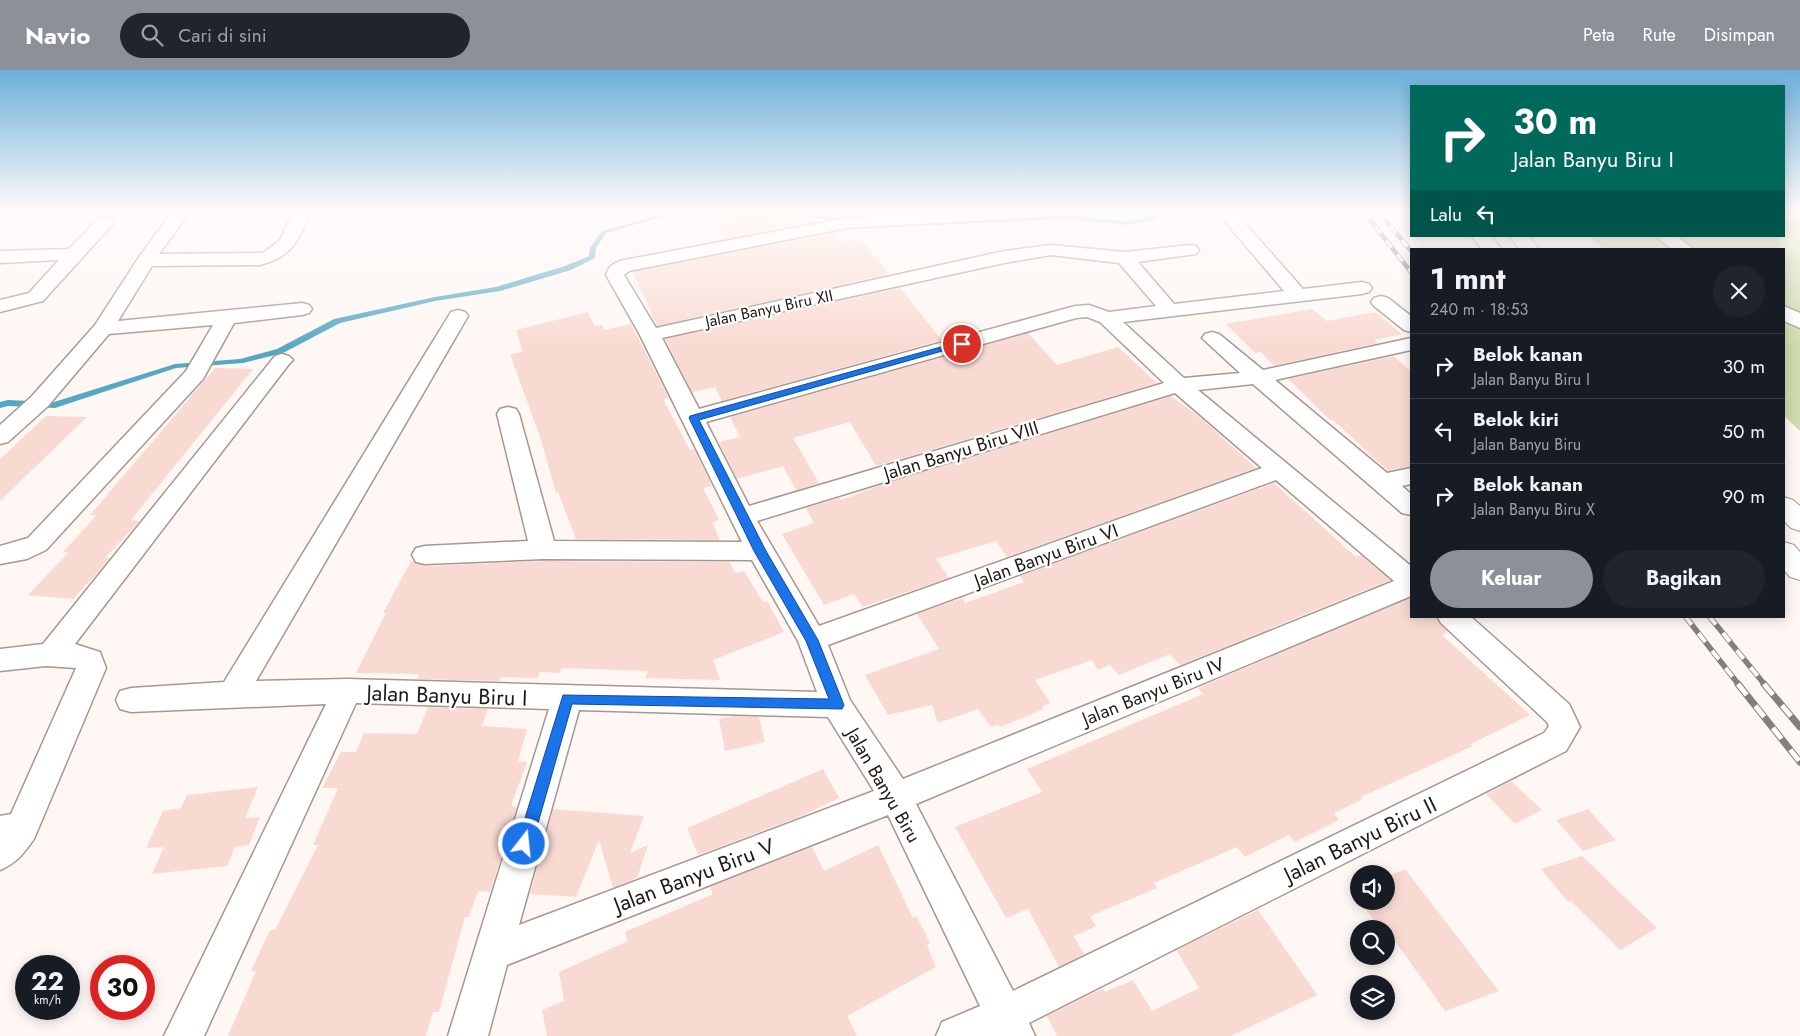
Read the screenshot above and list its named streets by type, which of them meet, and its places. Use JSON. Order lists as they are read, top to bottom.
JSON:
{
  "streets": {
    "street": [
      "Jalan Banyu Biru XII",
      "Jalan Banyu Biru VIII",
      "Jalan Banyu Biru VI",
      "Jalan Banyu Biru IV",
      "Jalan Banyu Biru I",
      "Jalan Banyu Biru",
      "Jalan Banyu Biru II",
      "Jalan Banyu Biru V"
    ]
  },
  "crossings": [
    ["Jalan Banyu Biru XII", "Jalan Banyu Biru"],
    ["Jalan Banyu Biru VIII", "Jalan Banyu Biru"],
    ["Jalan Banyu Biru VI", "Jalan Banyu Biru"],
    ["Jalan Banyu Biru IV", "Jalan Banyu Biru"],
    ["Jalan Banyu Biru IV", "Jalan Banyu Biru V"],
    ["Jalan Banyu Biru I", "Jalan Banyu Biru"],
    ["Jalan Banyu Biru", "Jalan Banyu Biru II"],
    ["Jalan Banyu Biru", "Jalan Banyu Biru V"]
  ],
  "page": {
    "header": "Navio",
    "search": "Cari di sini",
    "nav": ["Peta", "Rute", "Disimpan"],
    "turn": ["30 m", "Jalan Banyu Biru I"],
    "then": "Lalu",
    "heading": ["1 mnt", "240 m · 18:53"],
    "list": [
      {
        "name": "Belok kanan",
        "note": "Jalan Banyu Biru I",
        "value": "30 m"
      },
      {
        "name": "Belok kiri",
        "note": "Jalan Banyu Biru",
        "value": "50 m"
      },
      {
        "name": "Belok kanan",
        "note": "Jalan Banyu Biru X",
        "value": "90 m"
      }
    ],
    "buttons": ["Keluar", "Bagikan"],
    "speed": "22 km/h",
    "limit": "30"
  }
}
